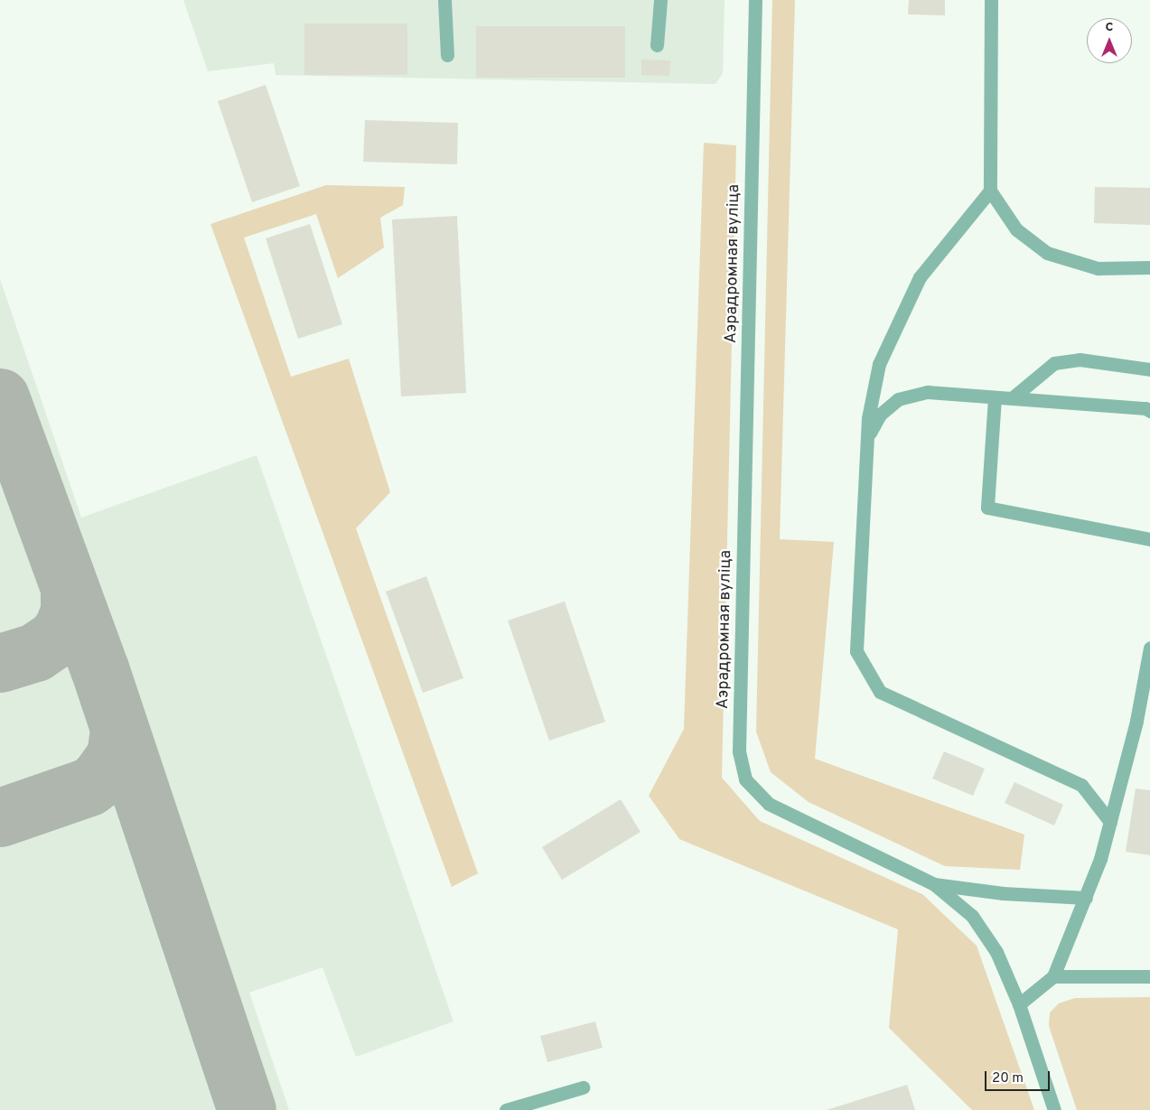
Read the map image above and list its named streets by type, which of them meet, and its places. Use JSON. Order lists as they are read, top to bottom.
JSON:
{
  "streets": {
    "street": ["Аэрадромная вуліца"]
  },
  "scale_bar": "20 m",
  "north": "top"
}
